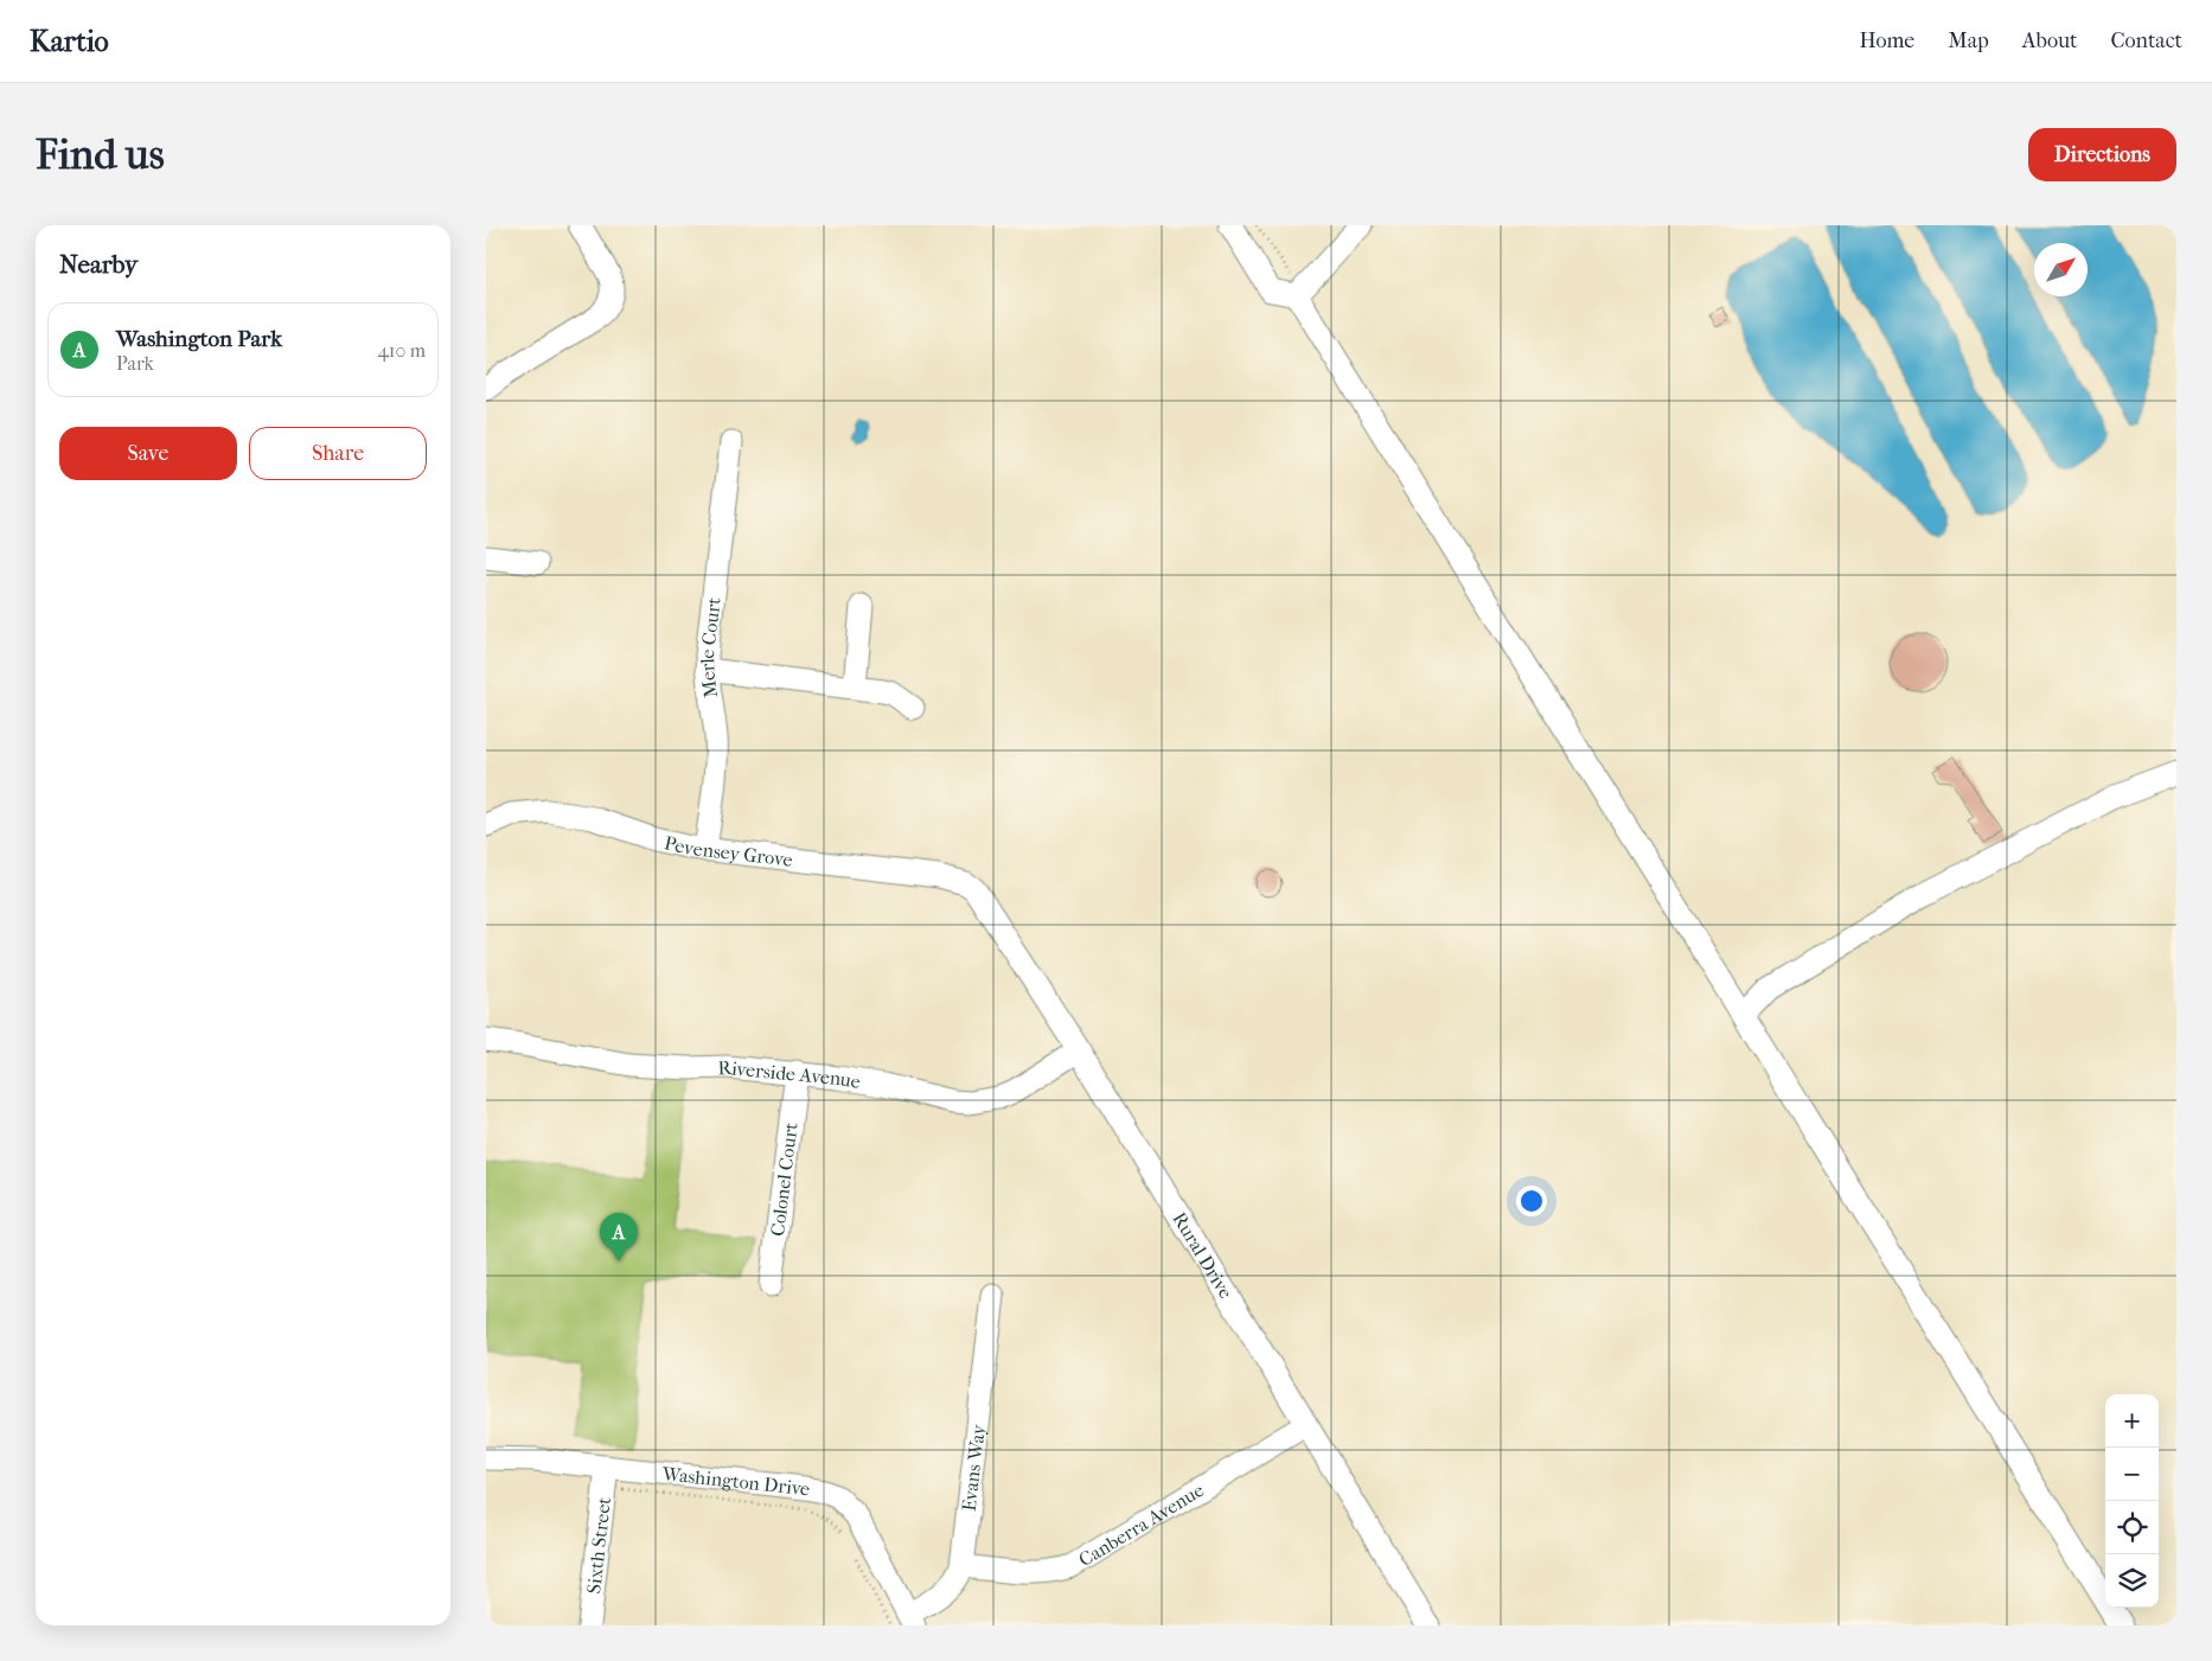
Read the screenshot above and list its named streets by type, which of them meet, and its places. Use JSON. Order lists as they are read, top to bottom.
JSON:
{
  "streets": {
    "street": [
      "Merle Court",
      "Pevensey Grove",
      "Riverside Avenue",
      "Colonel Court",
      "Rural Drive",
      "Evans Way",
      "Washington Drive",
      "Canberra Avenue",
      "Sixth Street"
    ]
  },
  "crossings": [
    ["Merle Court", "Pevensey Grove"],
    ["Pevensey Grove", "Rural Drive"],
    ["Riverside Avenue", "Colonel Court"],
    ["Riverside Avenue", "Rural Drive"],
    ["Rural Drive", "Canberra Avenue"],
    ["Evans Way", "Washington Drive"],
    ["Evans Way", "Canberra Avenue"],
    ["Washington Drive", "Sixth Street"]
  ],
  "north": "top right",
  "page": {
    "header": "Kartio",
    "nav": [
      "Home",
      "Map",
      "About",
      "Contact"
    ],
    "buttons": [
      "Directions",
      ["Save", "Share"]
    ],
    "title": "Find us",
    "heading": "Nearby",
    "list": [
      {
        "mark": "A",
        "name": "Washington Park",
        "note": "Park",
        "value": "410 m"
      }
    ],
    "pins": "A",
    "map_buttons": ["+", "−"]
  }
}
